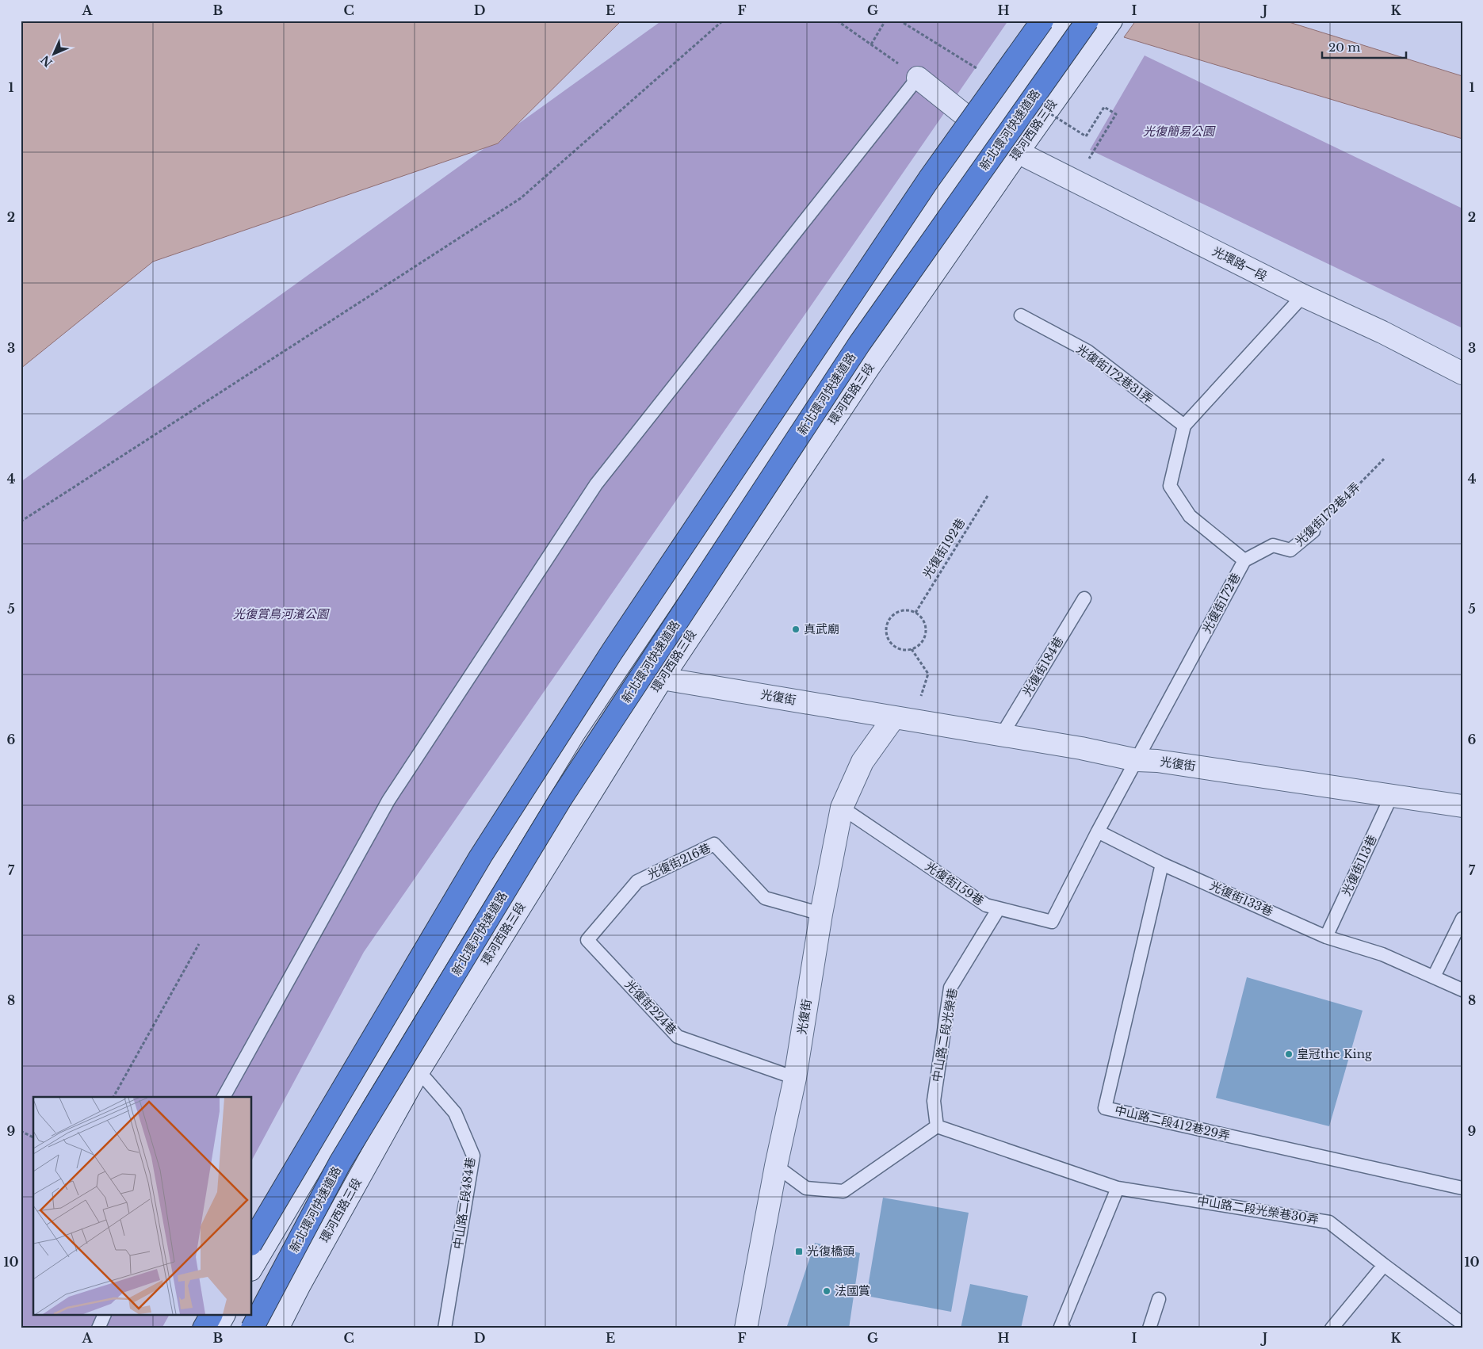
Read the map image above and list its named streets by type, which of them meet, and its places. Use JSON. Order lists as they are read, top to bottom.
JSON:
{
  "streets": {
    "highway": ["新北環河快速道路"],
    "main road": ["環河西路三段", "光環路一段", "光復街"],
    "lane": [
      "光復街172巷31弄",
      "光復街172巷4弄",
      "光復街172巷",
      "光復街184巷",
      "光復街216巷",
      "光復街113巷",
      "光復街159巷",
      "光復街133巷",
      "光復街224巷",
      "中山路二段光榮巷",
      "中山路二段412巷29弄",
      "中山路二段484巷",
      "中山路二段光榮巷30弄"
    ],
    "path": ["光復街192巷"]
  },
  "crossings": [
    ["新北環河快速道路", "環河西路三段"],
    ["環河西路三段", "光環路一段"],
    ["環河西路三段", "光復街"],
    ["環河西路三段", "中山路二段484巷"],
    ["光環路一段", "光復街172巷"],
    ["光復街172巷31弄", "光復街172巷"],
    ["光復街172巷4弄", "光復街172巷"],
    ["光復街172巷", "光復街"],
    ["光復街184巷", "光復街"],
    ["光復街", "光復街216巷"],
    ["光復街", "光復街113巷"],
    ["光復街", "光復街159巷"],
    ["光復街", "光復街224巷"],
    ["光復街216巷", "光復街224巷"],
    ["光復街113巷", "光復街133巷"],
    ["光復街159巷", "光復街133巷"],
    ["光復街159巷", "中山路二段光榮巷"],
    ["光復街133巷", "中山路二段412巷29弄"],
    ["中山路二段光榮巷", "中山路二段光榮巷30弄"]
  ],
  "parks": ["光復簡易公園", "光復賞鳥河濱公園"],
  "places": {
    "other": ["真武廟", "皇冠the King", "法國賞"],
    "transit": ["光復橋頭"]
  },
  "scale_bar": "20 m",
  "north": "bottom left",
  "grid": {
    "columns": [
      "A",
      "B",
      "C",
      "D",
      "E",
      "F",
      "G",
      "H",
      "I",
      "J",
      "K"
    ],
    "rows": [
      "1",
      "2",
      "3",
      "4",
      "5",
      "6",
      "7",
      "8",
      "9",
      "10"
    ]
  }
}
